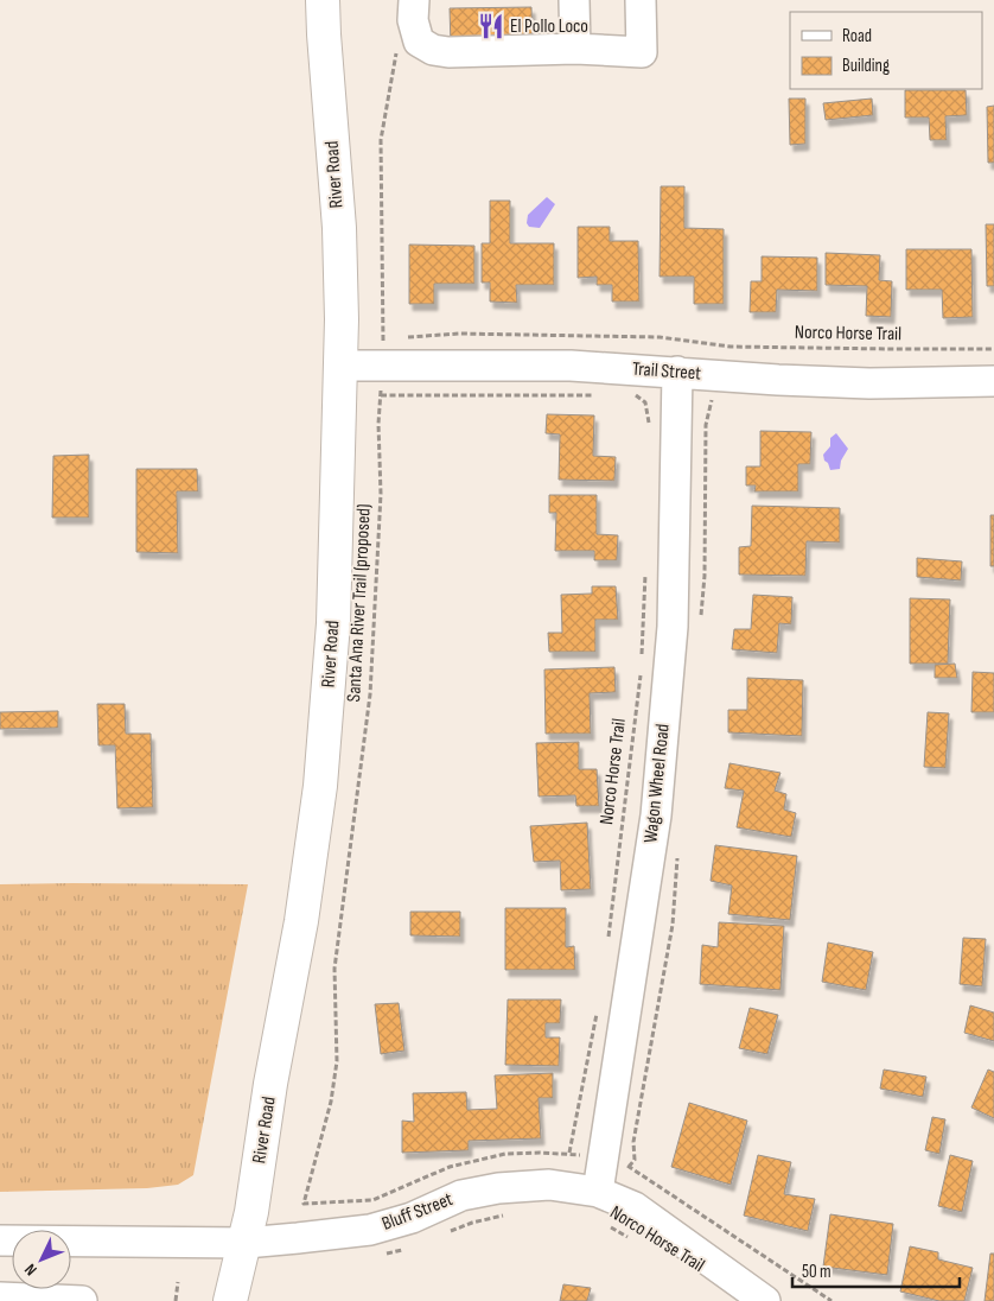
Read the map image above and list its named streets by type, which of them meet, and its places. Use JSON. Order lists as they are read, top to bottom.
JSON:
{
  "streets": {
    "main road": ["River Road"],
    "street": ["Trail Street", "Wagon Wheel Road", "Bluff Street"],
    "path": ["Norco Horse Trail", "Santa Ana River Trail (proposed)"]
  },
  "crossings": [
    ["River Road", "Trail Street"],
    ["River Road", "Bluff Street"],
    ["Trail Street", "Santa Ana River Trail (proposed)"],
    ["Trail Street", "Wagon Wheel Road"],
    ["Wagon Wheel Road", "Bluff Street"]
  ],
  "places": {
    "restaurant": ["El Pollo Loco"]
  },
  "legend": ["Road", "Building"],
  "scale_bar": "50 m",
  "north": "bottom left"
}
